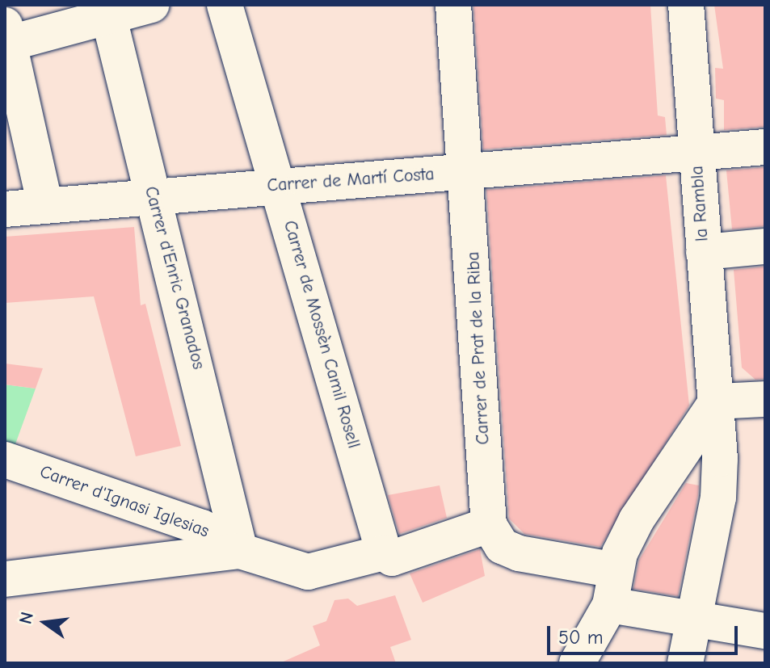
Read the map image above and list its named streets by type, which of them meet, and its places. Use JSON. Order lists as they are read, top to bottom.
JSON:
{
  "streets": {
    "street": [
      "Carrer de Martí Costa",
      "la Rambla",
      "Carrer d'Enric Granados",
      "Carrer de Mossèn Camil Rosell",
      "Carrer de Prat de la Riba",
      "Carrer d'Ignasi Iglesias"
    ]
  },
  "crossings": [
    ["Carrer de Martí Costa", "la Rambla"],
    ["Carrer de Martí Costa", "Carrer d'Enric Granados"],
    ["Carrer de Martí Costa", "Carrer de Mossèn Camil Rosell"],
    ["Carrer de Martí Costa", "Carrer de Prat de la Riba"],
    ["Carrer d'Enric Granados", "Carrer d'Ignasi Iglesias"]
  ],
  "scale_bar": "50 m",
  "north": "left"
}
